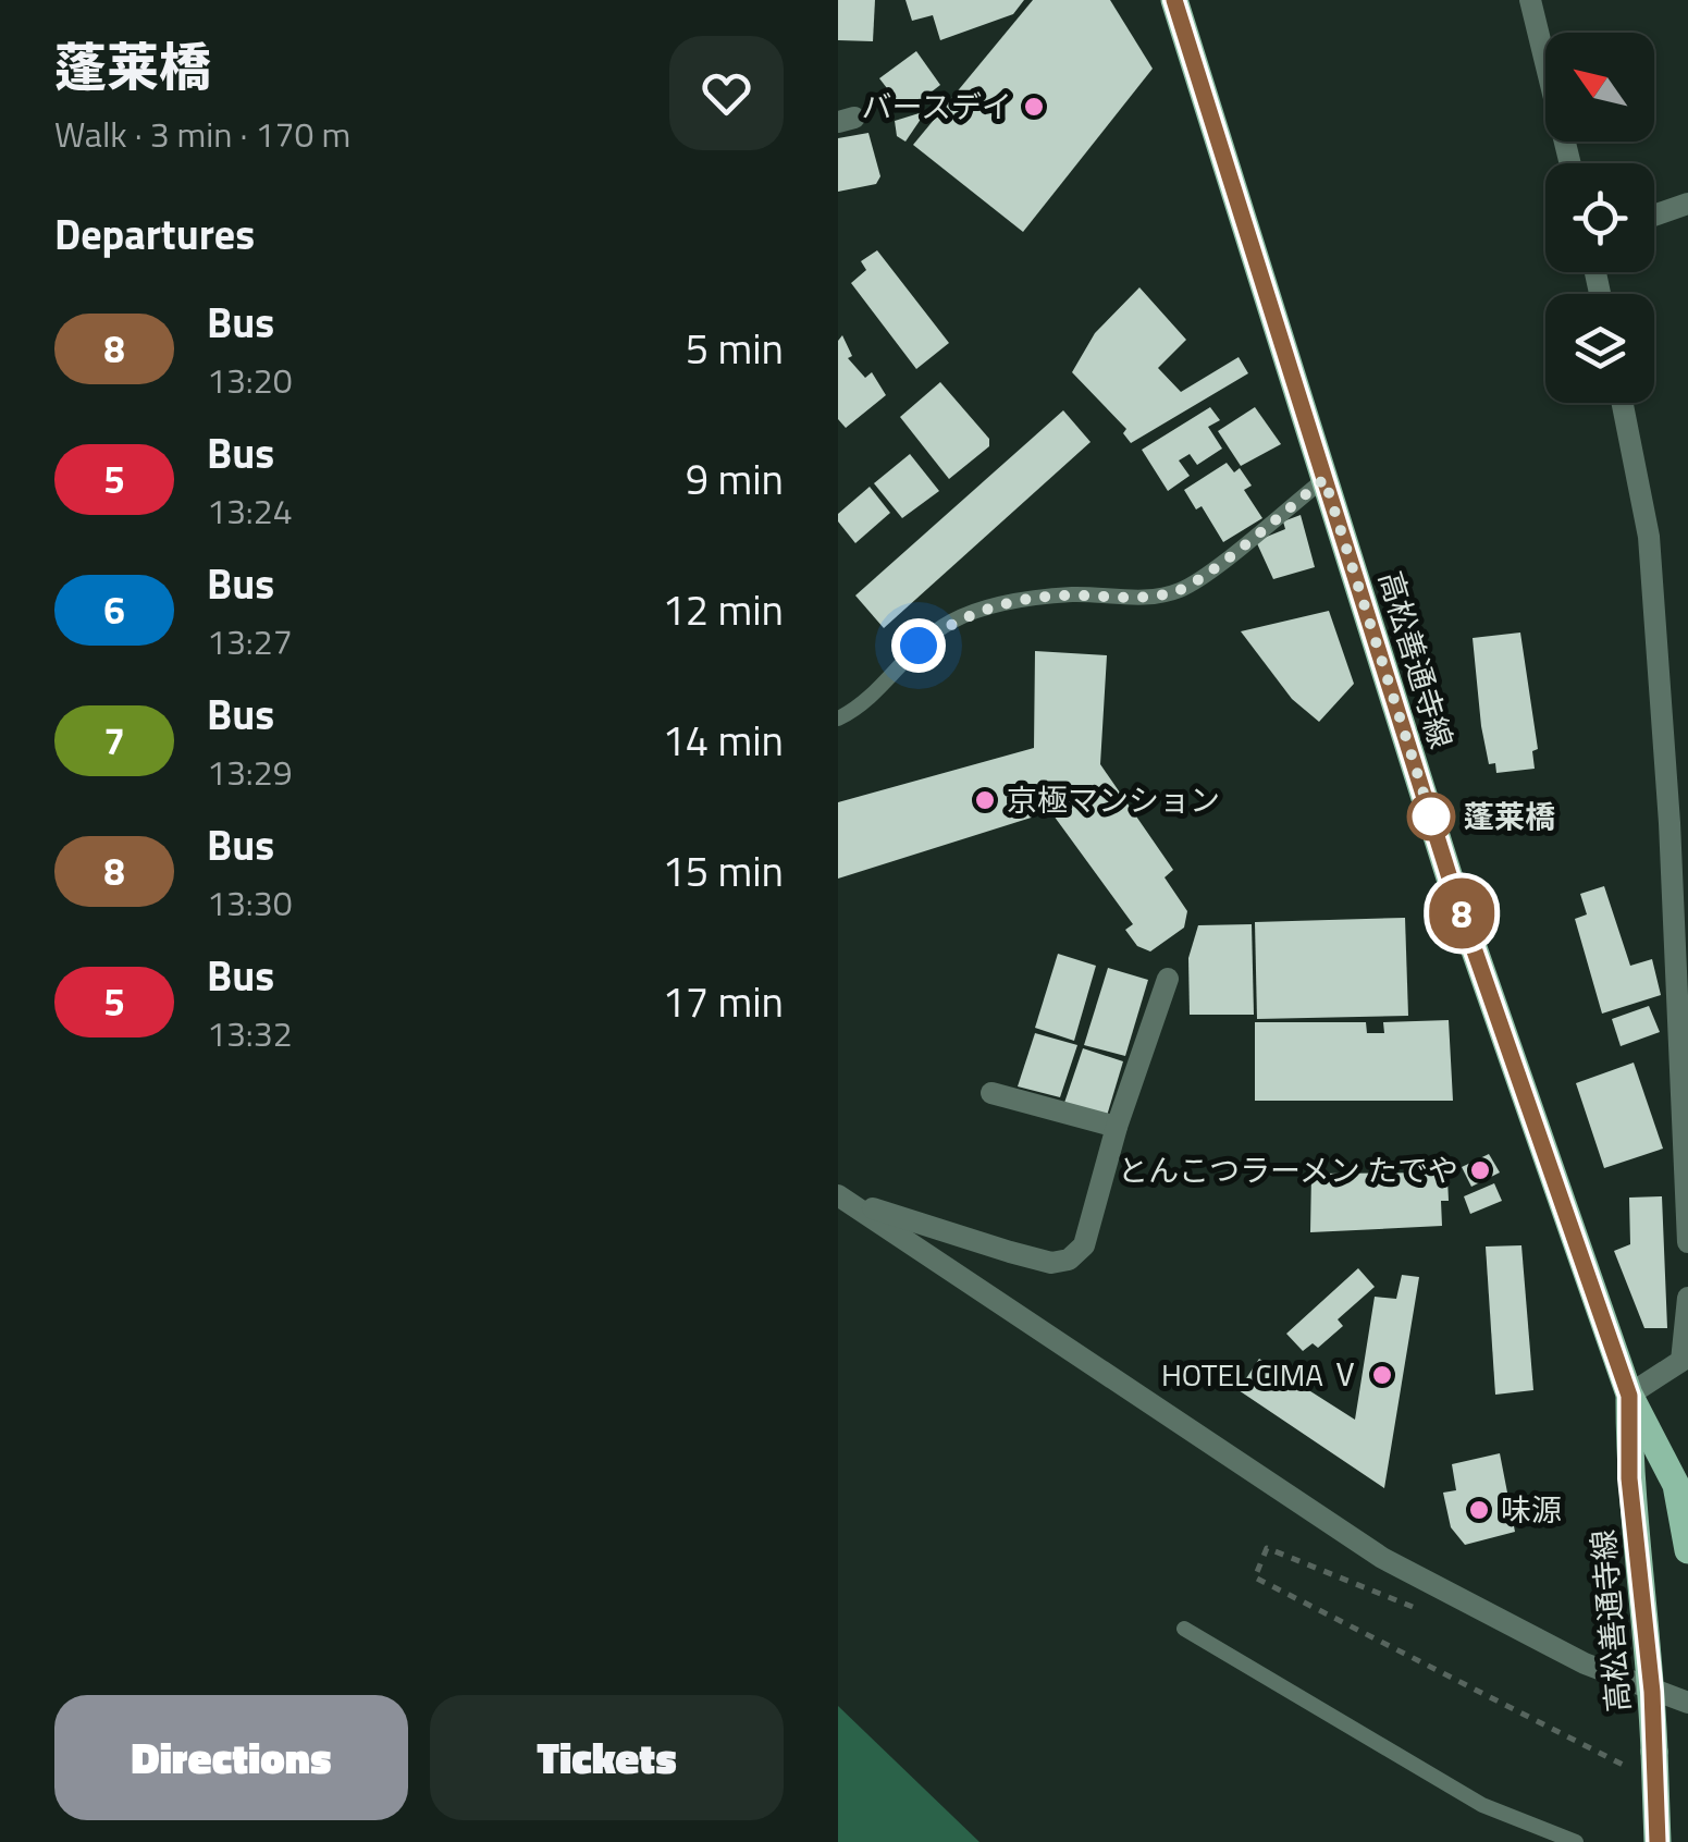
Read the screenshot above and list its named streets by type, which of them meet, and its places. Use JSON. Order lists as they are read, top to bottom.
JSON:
{
  "streets": {
    "main road": ["高松善通寺線"]
  },
  "places": [
    "バースデイ",
    "京極マンション",
    "蓬莱橋",
    "とんこつラーメン たでや",
    "HOTEL CIMA Ⅴ",
    "味源"
  ],
  "lines": ["bus line 8"],
  "north": "top left",
  "page": {
    "heading": [
      ["蓬莱橋", "Walk · 3 min · 170 m"],
      "Departures"
    ],
    "on_map": "8",
    "list": [
      {
        "mark": "8",
        "name": "Bus",
        "note": "13:20",
        "value": "5 min"
      },
      {
        "mark": "5",
        "name": "Bus",
        "note": "13:24",
        "value": "9 min"
      },
      {
        "mark": "6",
        "name": "Bus",
        "note": "13:27",
        "value": "12 min"
      },
      {
        "mark": "7",
        "name": "Bus",
        "note": "13:29",
        "value": "14 min"
      },
      {
        "mark": "8",
        "name": "Bus",
        "note": "13:30",
        "value": "15 min"
      },
      {
        "mark": "5",
        "name": "Bus",
        "note": "13:32",
        "value": "17 min"
      }
    ],
    "buttons": ["Directions", "Tickets"]
  }
}
